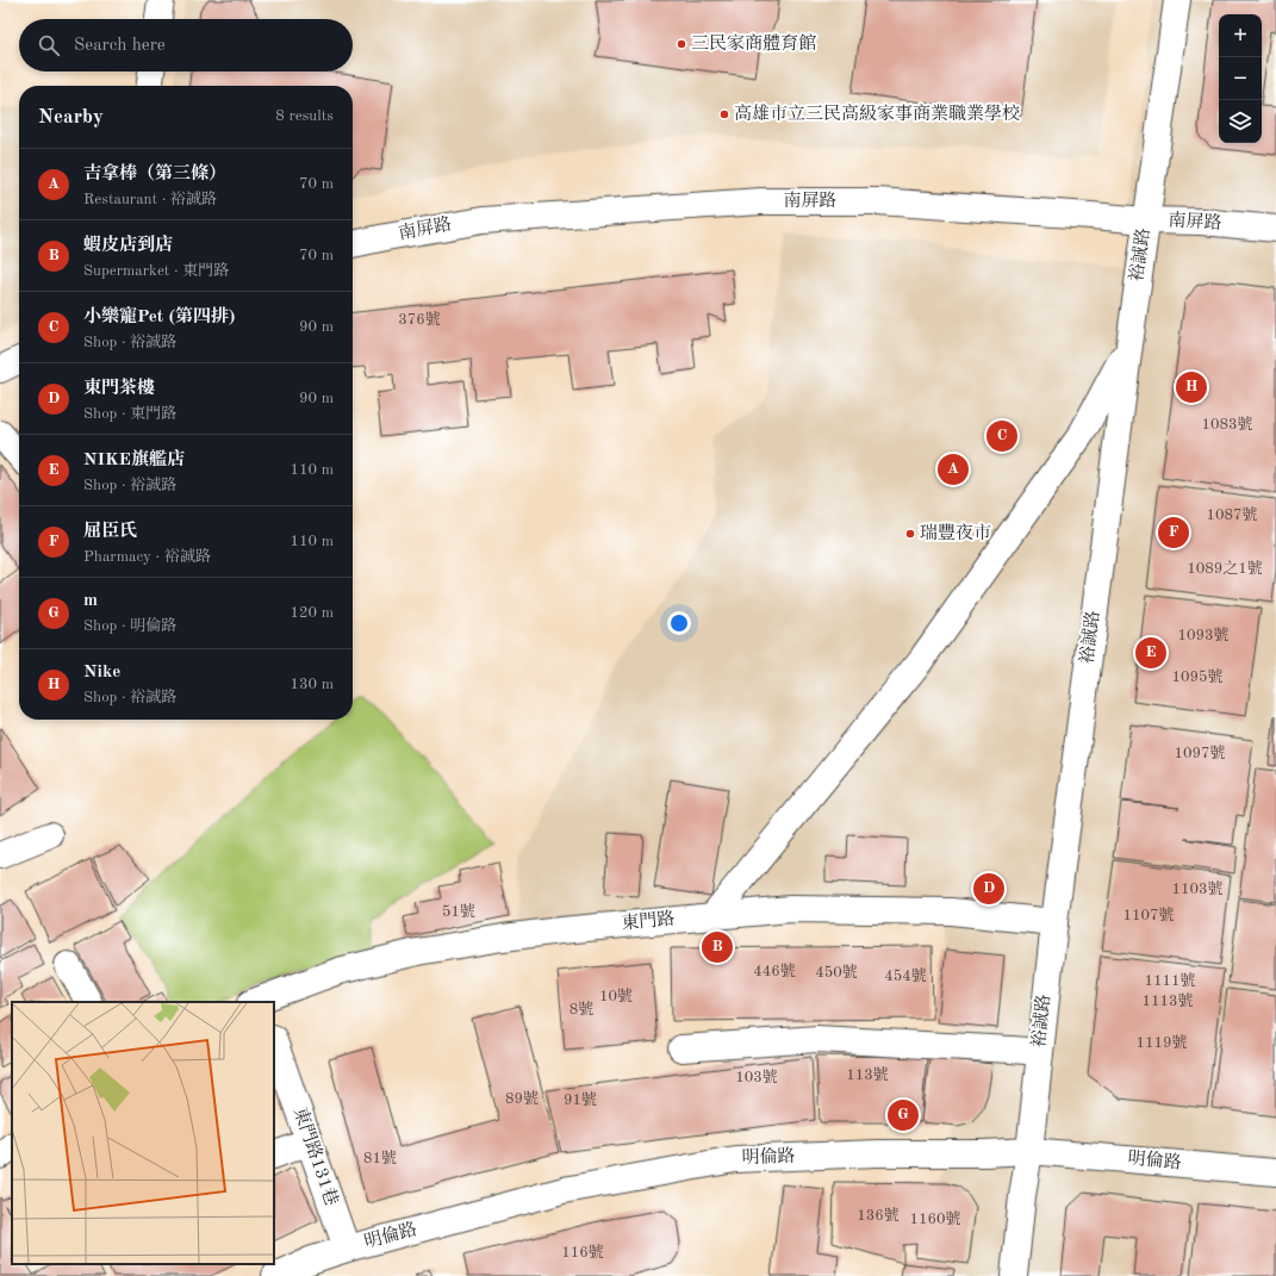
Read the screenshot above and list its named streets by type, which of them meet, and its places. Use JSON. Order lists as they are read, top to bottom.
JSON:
{
  "streets": {
    "street": [
      "南屏路",
      "裕誠路",
      "東門路",
      "東門路131巷",
      "明倫路"
    ]
  },
  "crossings": [
    ["南屏路", "裕誠路"],
    ["裕誠路", "東門路"],
    ["裕誠路", "明倫路"],
    ["東門路131巷", "明倫路"]
  ],
  "places": ["三民家商體育館", "高雄市立三民高級家事商業職業學校", "瑞豐夜市"],
  "house_numbers": [
    "376號",
    "1083號",
    "1087號",
    "1089之1號",
    "1093號",
    "1095號",
    "1097號",
    "1103號",
    "51號",
    "1107號",
    "446號",
    "450號",
    "454號",
    "1111號",
    "10號",
    "1113號",
    "8號",
    "1119號",
    "113號",
    "103號",
    "89號",
    "91號",
    "81號",
    "136號",
    "1160號",
    "116號"
  ],
  "page": {
    "map_buttons": ["+", "−"],
    "search": "Search here",
    "heading": ["Nearby", "8 results"],
    "list": [
      {
        "mark": "A",
        "name": "吉拿棒（第三條）",
        "note": "Restaurant · 裕誠路",
        "value": "70 m"
      },
      {
        "mark": "B",
        "name": "蝦皮店到店",
        "note": "Supermarket · 東門路",
        "value": "70 m"
      },
      {
        "mark": "C",
        "name": "小樂寵Pet (第四排)",
        "note": "Shop · 裕誠路",
        "value": "90 m"
      },
      {
        "mark": "D",
        "name": "東門茶樓",
        "note": "Shop · 東門路",
        "value": "90 m"
      },
      {
        "mark": "E",
        "name": "NIKE旗艦店",
        "note": "Shop · 裕誠路",
        "value": "110 m"
      },
      {
        "mark": "F",
        "name": "屈臣氏",
        "note": "Pharmacy · 裕誠路",
        "value": "110 m"
      },
      {
        "mark": "G",
        "name": "m",
        "note": "Shop · 明倫路",
        "value": "120 m"
      },
      {
        "mark": "H",
        "name": "Nike",
        "note": "Shop · 裕誠路",
        "value": "130 m"
      }
    ],
    "pins": [
      "H",
      "C",
      "A",
      "F",
      "E",
      "D",
      "B",
      "G"
    ]
  }
}
